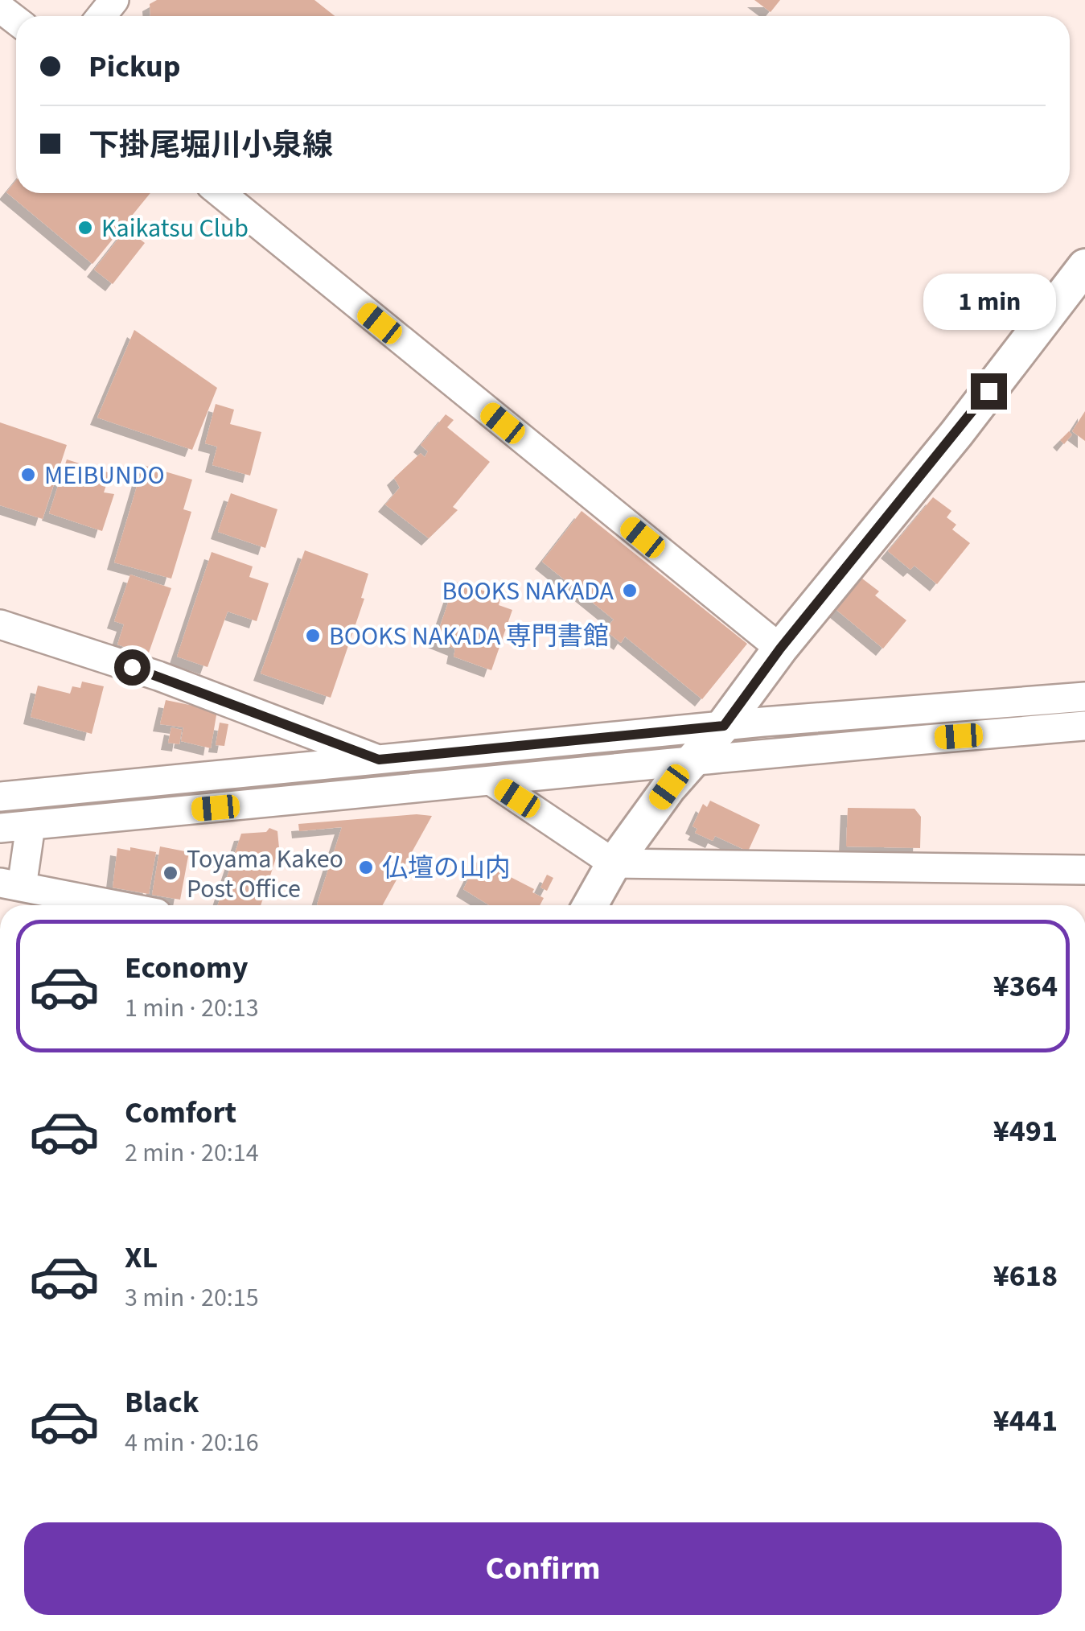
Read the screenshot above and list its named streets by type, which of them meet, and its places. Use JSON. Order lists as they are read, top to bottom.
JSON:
{
  "places": [
    "Kaikatsu Club",
    "MEIBUNDO",
    "BOOKS NAKADA",
    "BOOKS NAKADA 専門書館",
    "仏壇の山内",
    "Toyama Kakeo Post Office"
  ],
  "page": {
    "banner": ["Pickup", "下掛尾堀川小泉線"],
    "bubble": "1 min",
    "list": [
      {
        "name": "Economy",
        "note": "1 min · 20:13",
        "value": "¥364"
      },
      {
        "name": "Comfort",
        "note": "2 min · 20:14",
        "value": "¥491"
      },
      {
        "name": "XL",
        "note": "3 min · 20:15",
        "value": "¥618"
      },
      {
        "name": "Black",
        "note": "4 min · 20:16",
        "value": "¥441"
      }
    ],
    "buttons": "Confirm"
  }
}
